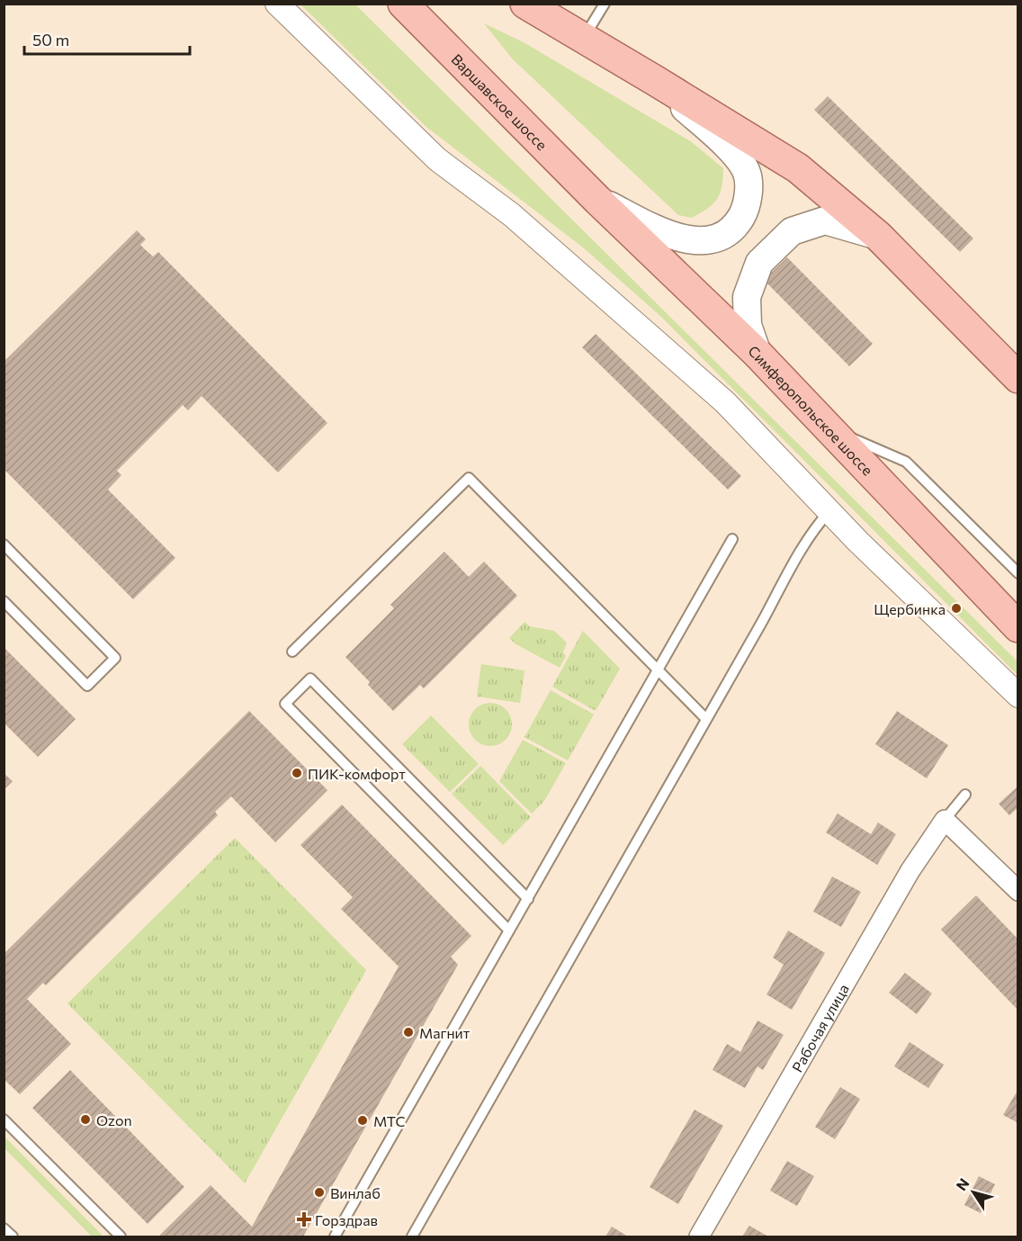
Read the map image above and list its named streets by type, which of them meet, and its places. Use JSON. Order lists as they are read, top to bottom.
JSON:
{
  "streets": {
    "main road": ["Варшавское шоссе", "Симферопольское шоссе"],
    "street": ["Рабочая улица"]
  },
  "crossings": [
    ["Варшавское шоссе", "Симферопольское шоссе"]
  ],
  "places": {
    "other": [
      "Щербинка",
      "ПИК-комфорт",
      "Магнит",
      "Ozon",
      "МТС",
      "Винлаб"
    ],
    "health": ["Горздрав"]
  },
  "scale_bar": "50 m",
  "north": "top left"
}
